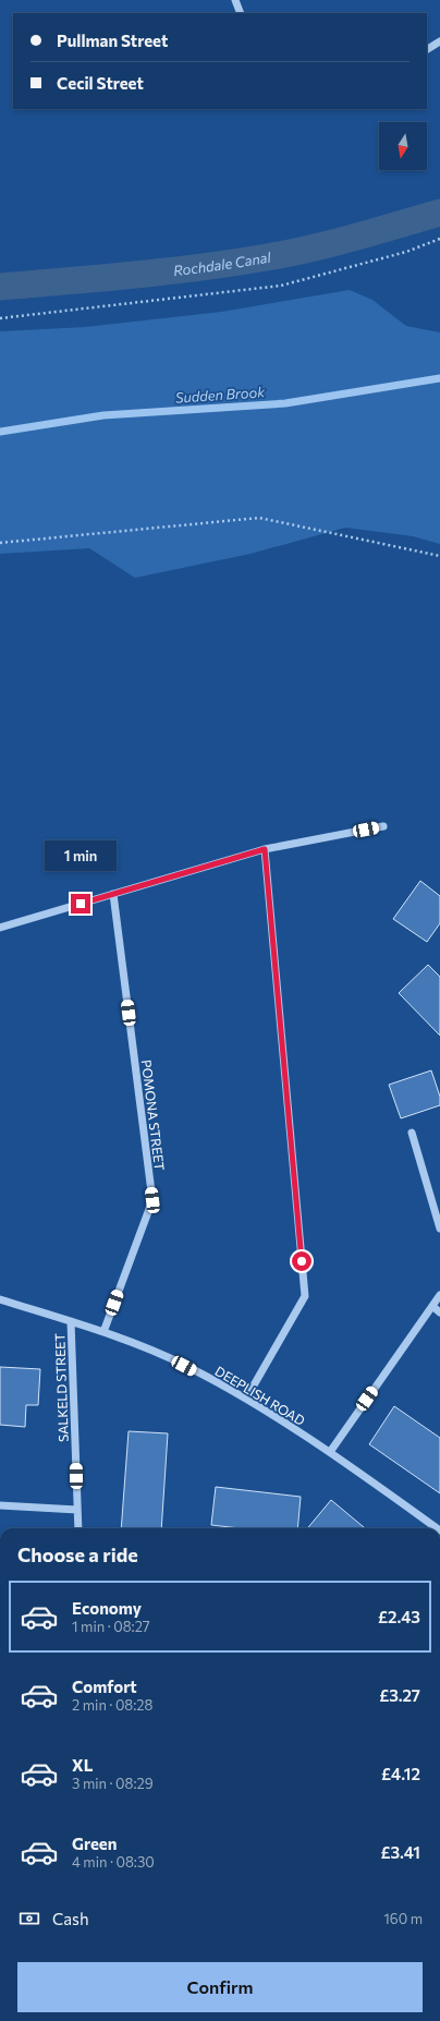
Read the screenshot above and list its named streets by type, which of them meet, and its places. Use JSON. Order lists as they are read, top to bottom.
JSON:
{
  "streets": {
    "street": ["POMONA STREET", "SALKELD STREET", "DEEPLISH ROAD"]
  },
  "crossings": [
    ["POMONA STREET", "DEEPLISH ROAD"],
    ["SALKELD STREET", "DEEPLISH ROAD"]
  ],
  "water": ["Rochdale Canal", "Sudden Brook"],
  "north": "bottom",
  "page": {
    "banner": ["Pullman Street", "Cecil Street"],
    "bubble": "1 min",
    "heading": "Choose a ride",
    "list": [
      {
        "name": "Economy",
        "note": "1 min · 08:27",
        "value": "£2.43"
      },
      {
        "name": "Comfort",
        "note": "2 min · 08:28",
        "value": "£3.27"
      },
      {
        "name": "XL",
        "note": "3 min · 08:29",
        "value": "£4.12"
      },
      {
        "name": "Green",
        "note": "4 min · 08:30",
        "value": "£3.41"
      }
    ],
    "pay": ["Cash", "160 m"],
    "buttons": "Confirm"
  }
}
